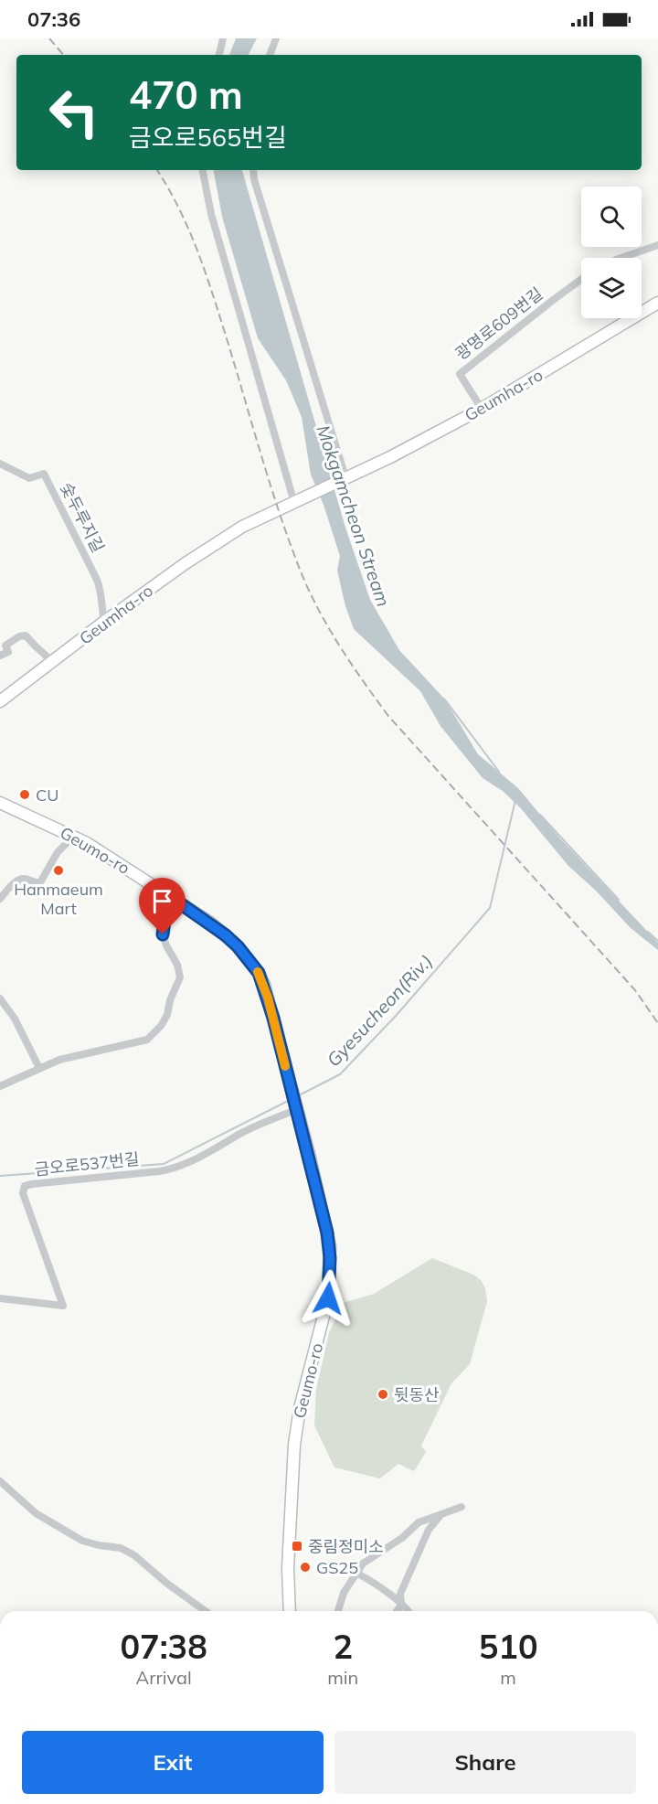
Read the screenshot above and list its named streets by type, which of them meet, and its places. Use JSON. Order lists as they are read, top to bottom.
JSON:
{
  "streets": {
    "main road": ["Geumha-ro", "Geumo-ro"],
    "street": ["광명로609번길", "숯두루지길", "금오로537번길"]
  },
  "crossings": [
    ["광명로609번길", "Geumha-ro"],
    ["Geumha-ro", "숯두루지길"],
    ["Geumo-ro", "금오로537번길"]
  ],
  "water": ["Mokgamcheon Stream", "Gyesucheon(Riv.)"],
  "places": {
    "other": [
      "CU",
      "Hanmaeum Mart",
      "뒷동산",
      "GS25"
    ],
    "transit": ["중림정미소"]
  },
  "page": {
    "status": "07:36",
    "turn": ["470 m", "금오로565번길"],
    "eta": [
      "07:38",
      "Arrival",
      "2",
      "min",
      "510",
      "m"
    ],
    "buttons": ["Exit", "Share"]
  }
}
